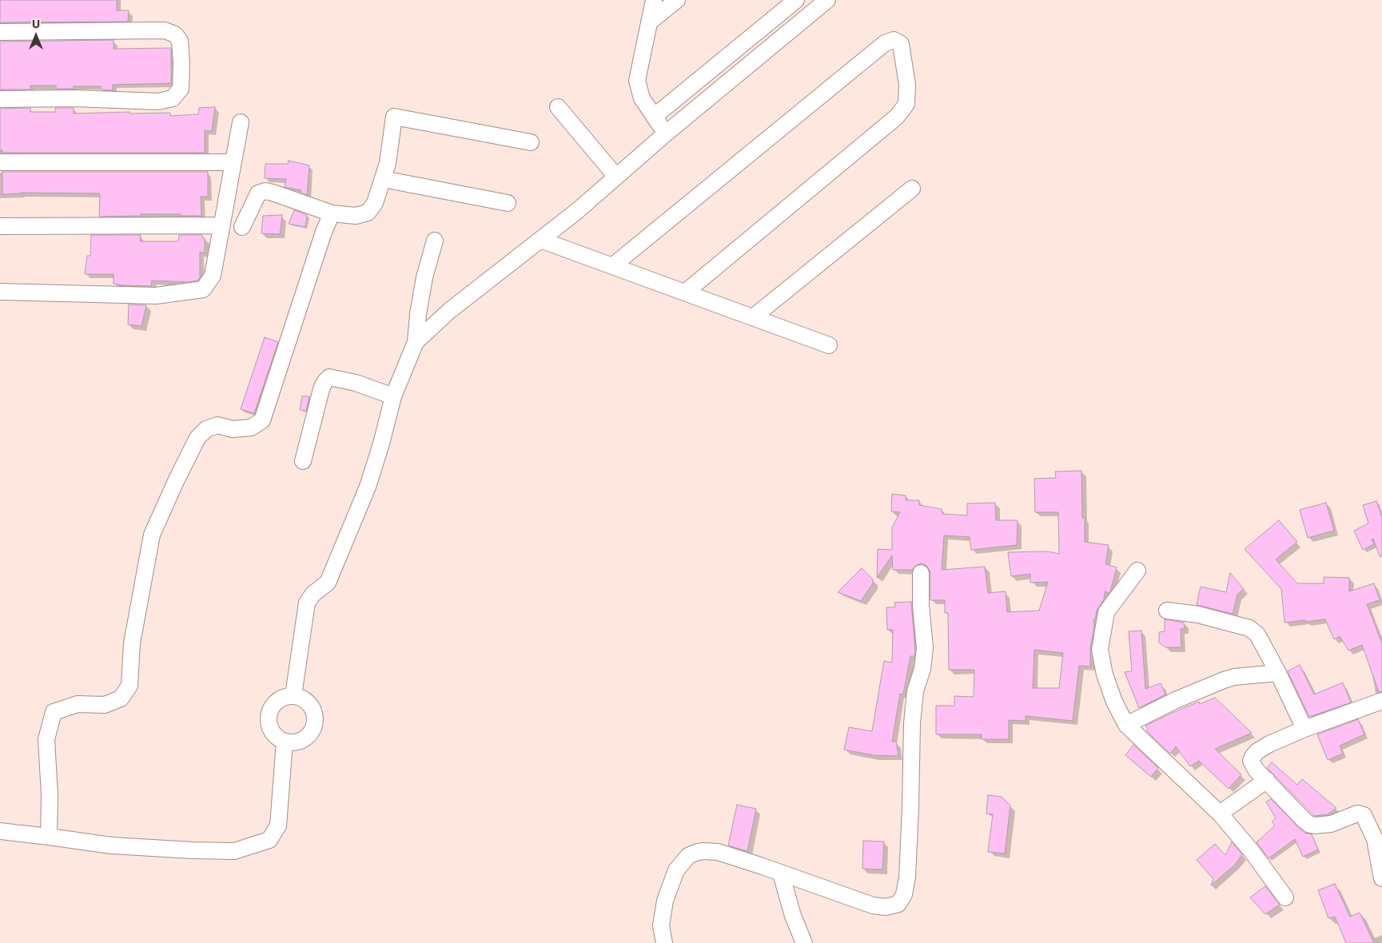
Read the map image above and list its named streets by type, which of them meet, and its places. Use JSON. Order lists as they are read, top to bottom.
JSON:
{
  "north": "top"
}
